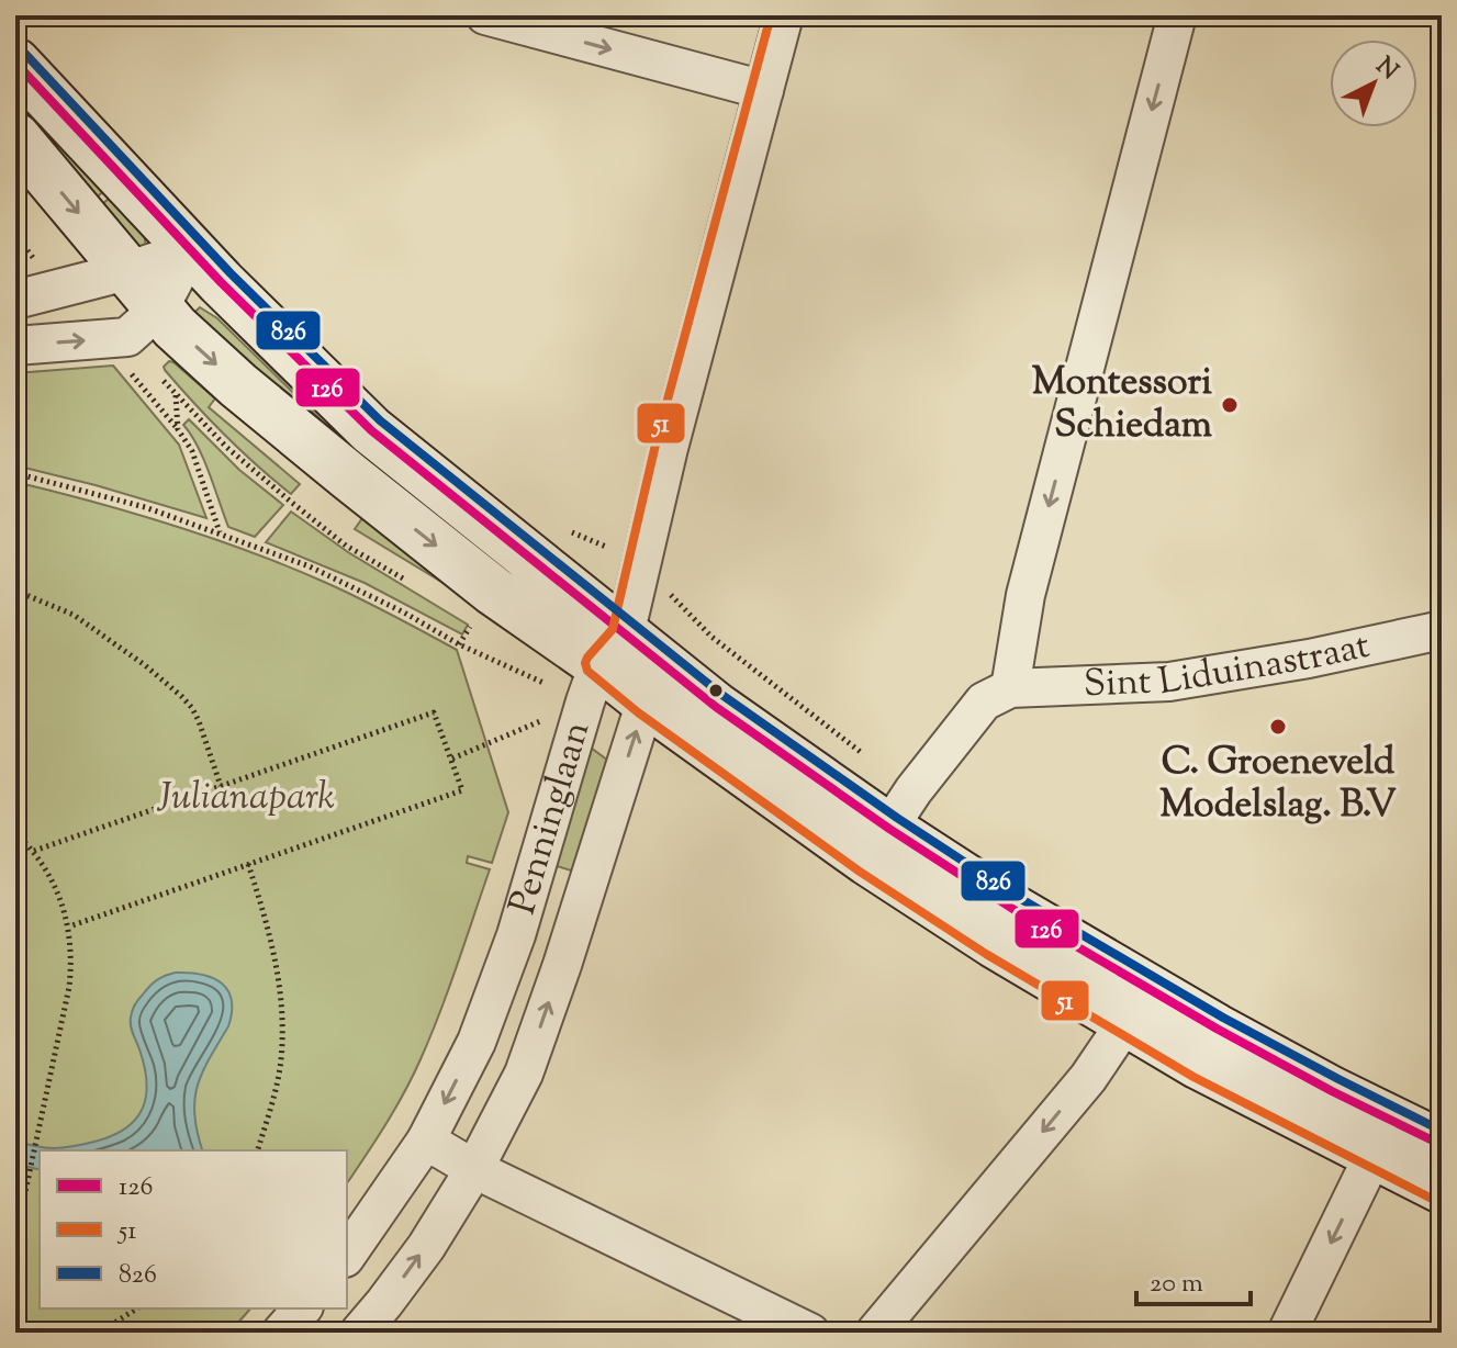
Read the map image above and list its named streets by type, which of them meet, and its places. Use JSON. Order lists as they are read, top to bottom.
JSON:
{
  "streets": {
    "street": ["Sint Liduinastraat", "Penninglaan"]
  },
  "parks": ["Julianapark"],
  "places": ["Montessori Schiedam", "C. Groeneveld Modelslag. B.V"],
  "lines": ["transit line 51", "transit line 826", "transit line 126"],
  "legend": ["126", "51", "826"],
  "scale_bar": "20 m",
  "north": "top right"
}
